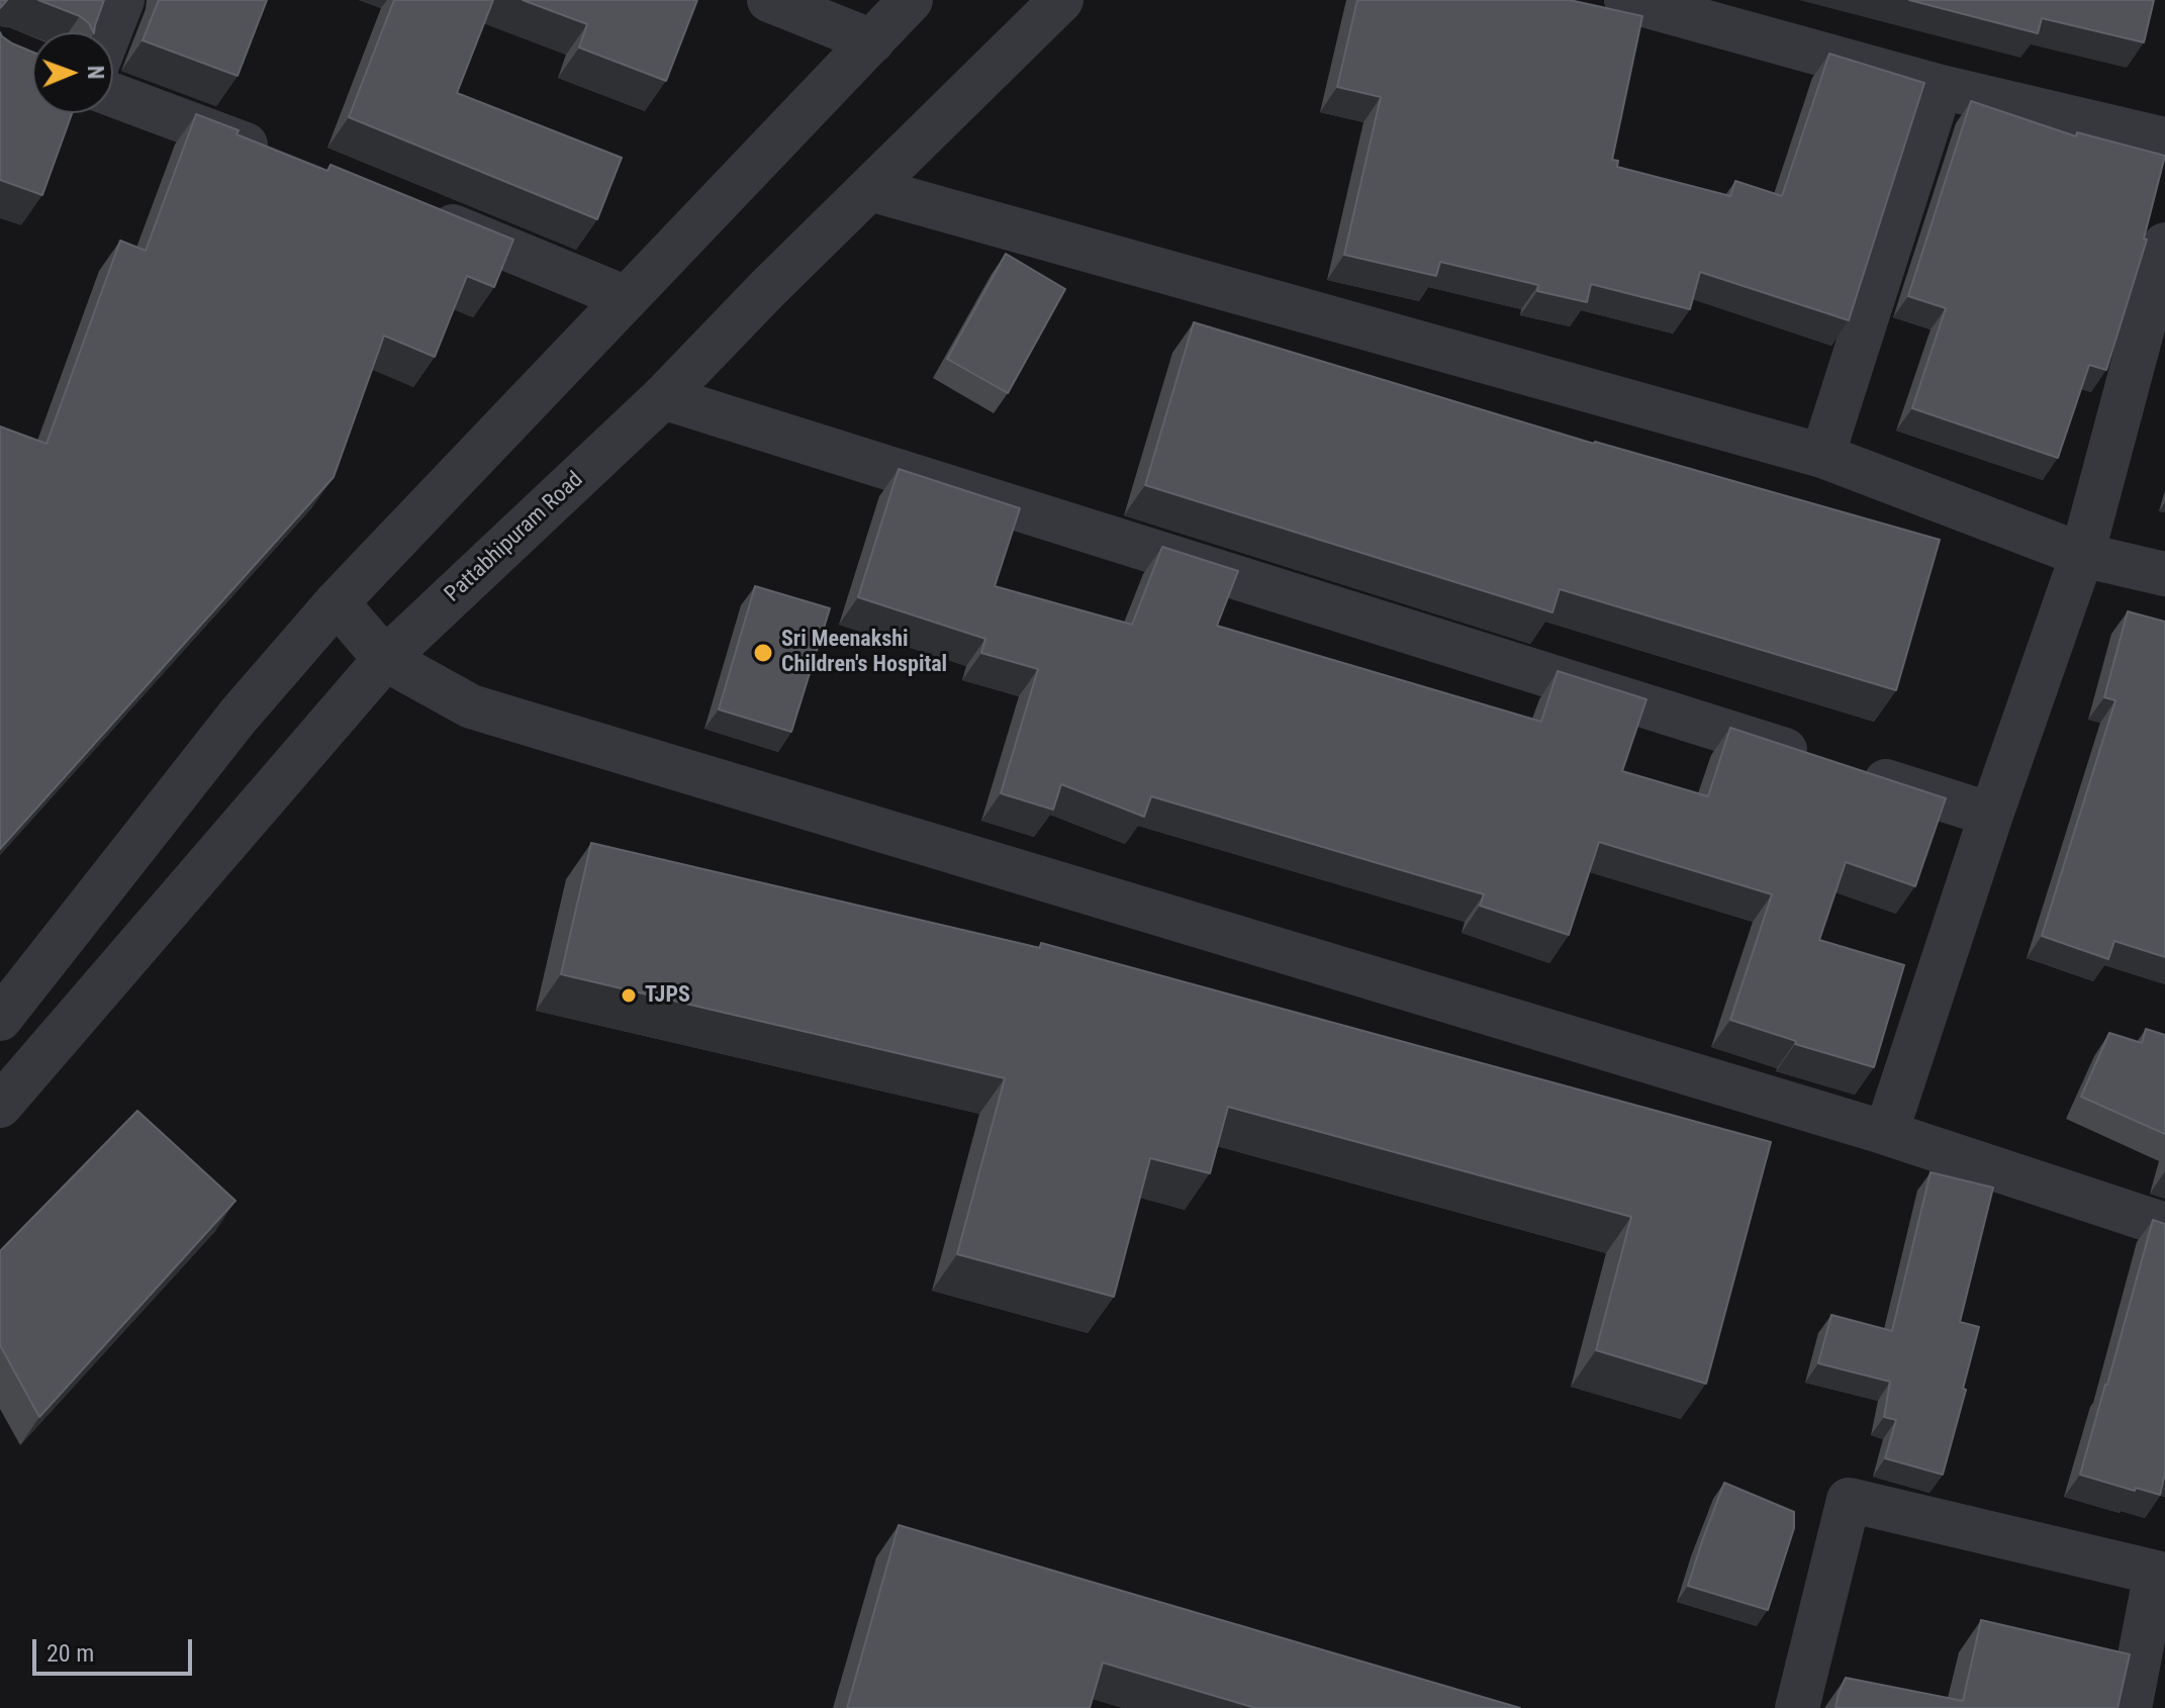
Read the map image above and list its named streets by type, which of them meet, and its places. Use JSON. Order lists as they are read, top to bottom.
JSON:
{
  "streets": {
    "street": ["Pattabhipuram Road"]
  },
  "places": ["Sri Meenakshi Children's Hospital", "TJPS"],
  "scale_bar": "20 m",
  "north": "right"
}
